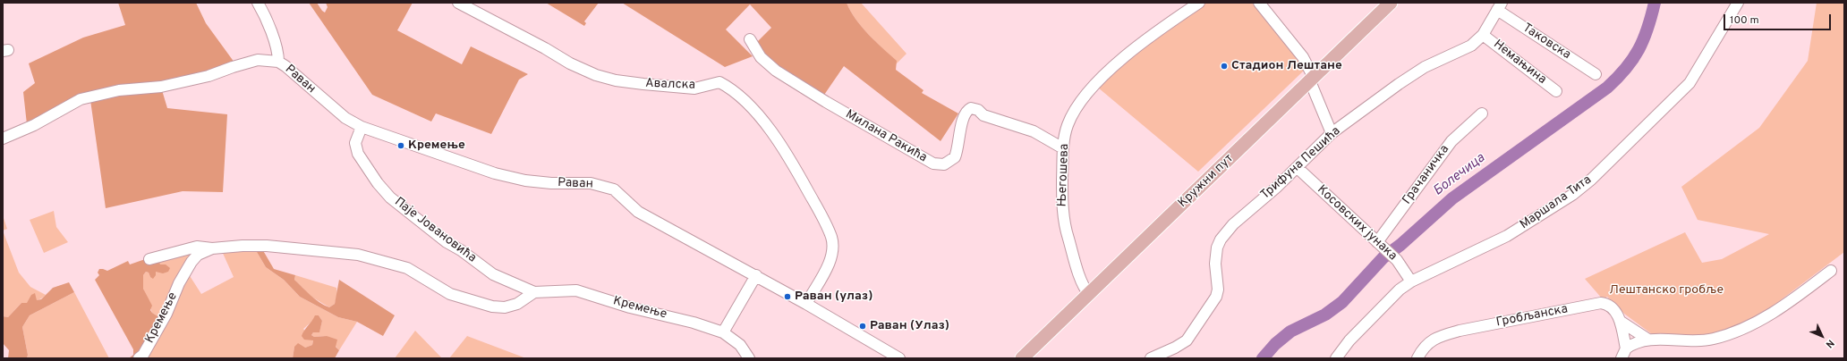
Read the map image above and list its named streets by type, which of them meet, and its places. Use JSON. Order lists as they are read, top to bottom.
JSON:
{
  "streets": {
    "main road": ["Кружни пут"],
    "street": [
      "Таковска",
      "Немањина",
      "Раван",
      "Авалска",
      "Милана Ракића",
      "Трифуна Пешића",
      "Његошева",
      "Грачаничка",
      "Маршала Тита",
      "Косовских јунака",
      "Паје Јовановића",
      "Кремење",
      "Гробљанска"
    ]
  },
  "crossings": [
    ["Таковска", "Трифуна Пешића"],
    ["Немањина", "Трифуна Пешића"],
    ["Раван", "Авалска"],
    ["Раван", "Паје Јовановића"],
    ["Милана Ракића", "Његошева"],
    ["Трифуна Пешића", "Косовских јунака"],
    ["Његошева", "Кружни пут"],
    ["Грачаничка", "Косовских јунака"],
    ["Маршала Тита", "Косовских јунака"],
    ["Паје Јовановића", "Кремење"]
  ],
  "water": ["Болечица"],
  "parks": ["Лештанско гробље"],
  "places": [
    "Стадион Лештане",
    "Кремење",
    "Раван (улаз)",
    "Раван (Улаз)"
  ],
  "scale_bar": "100 m",
  "north": "bottom right"
}
